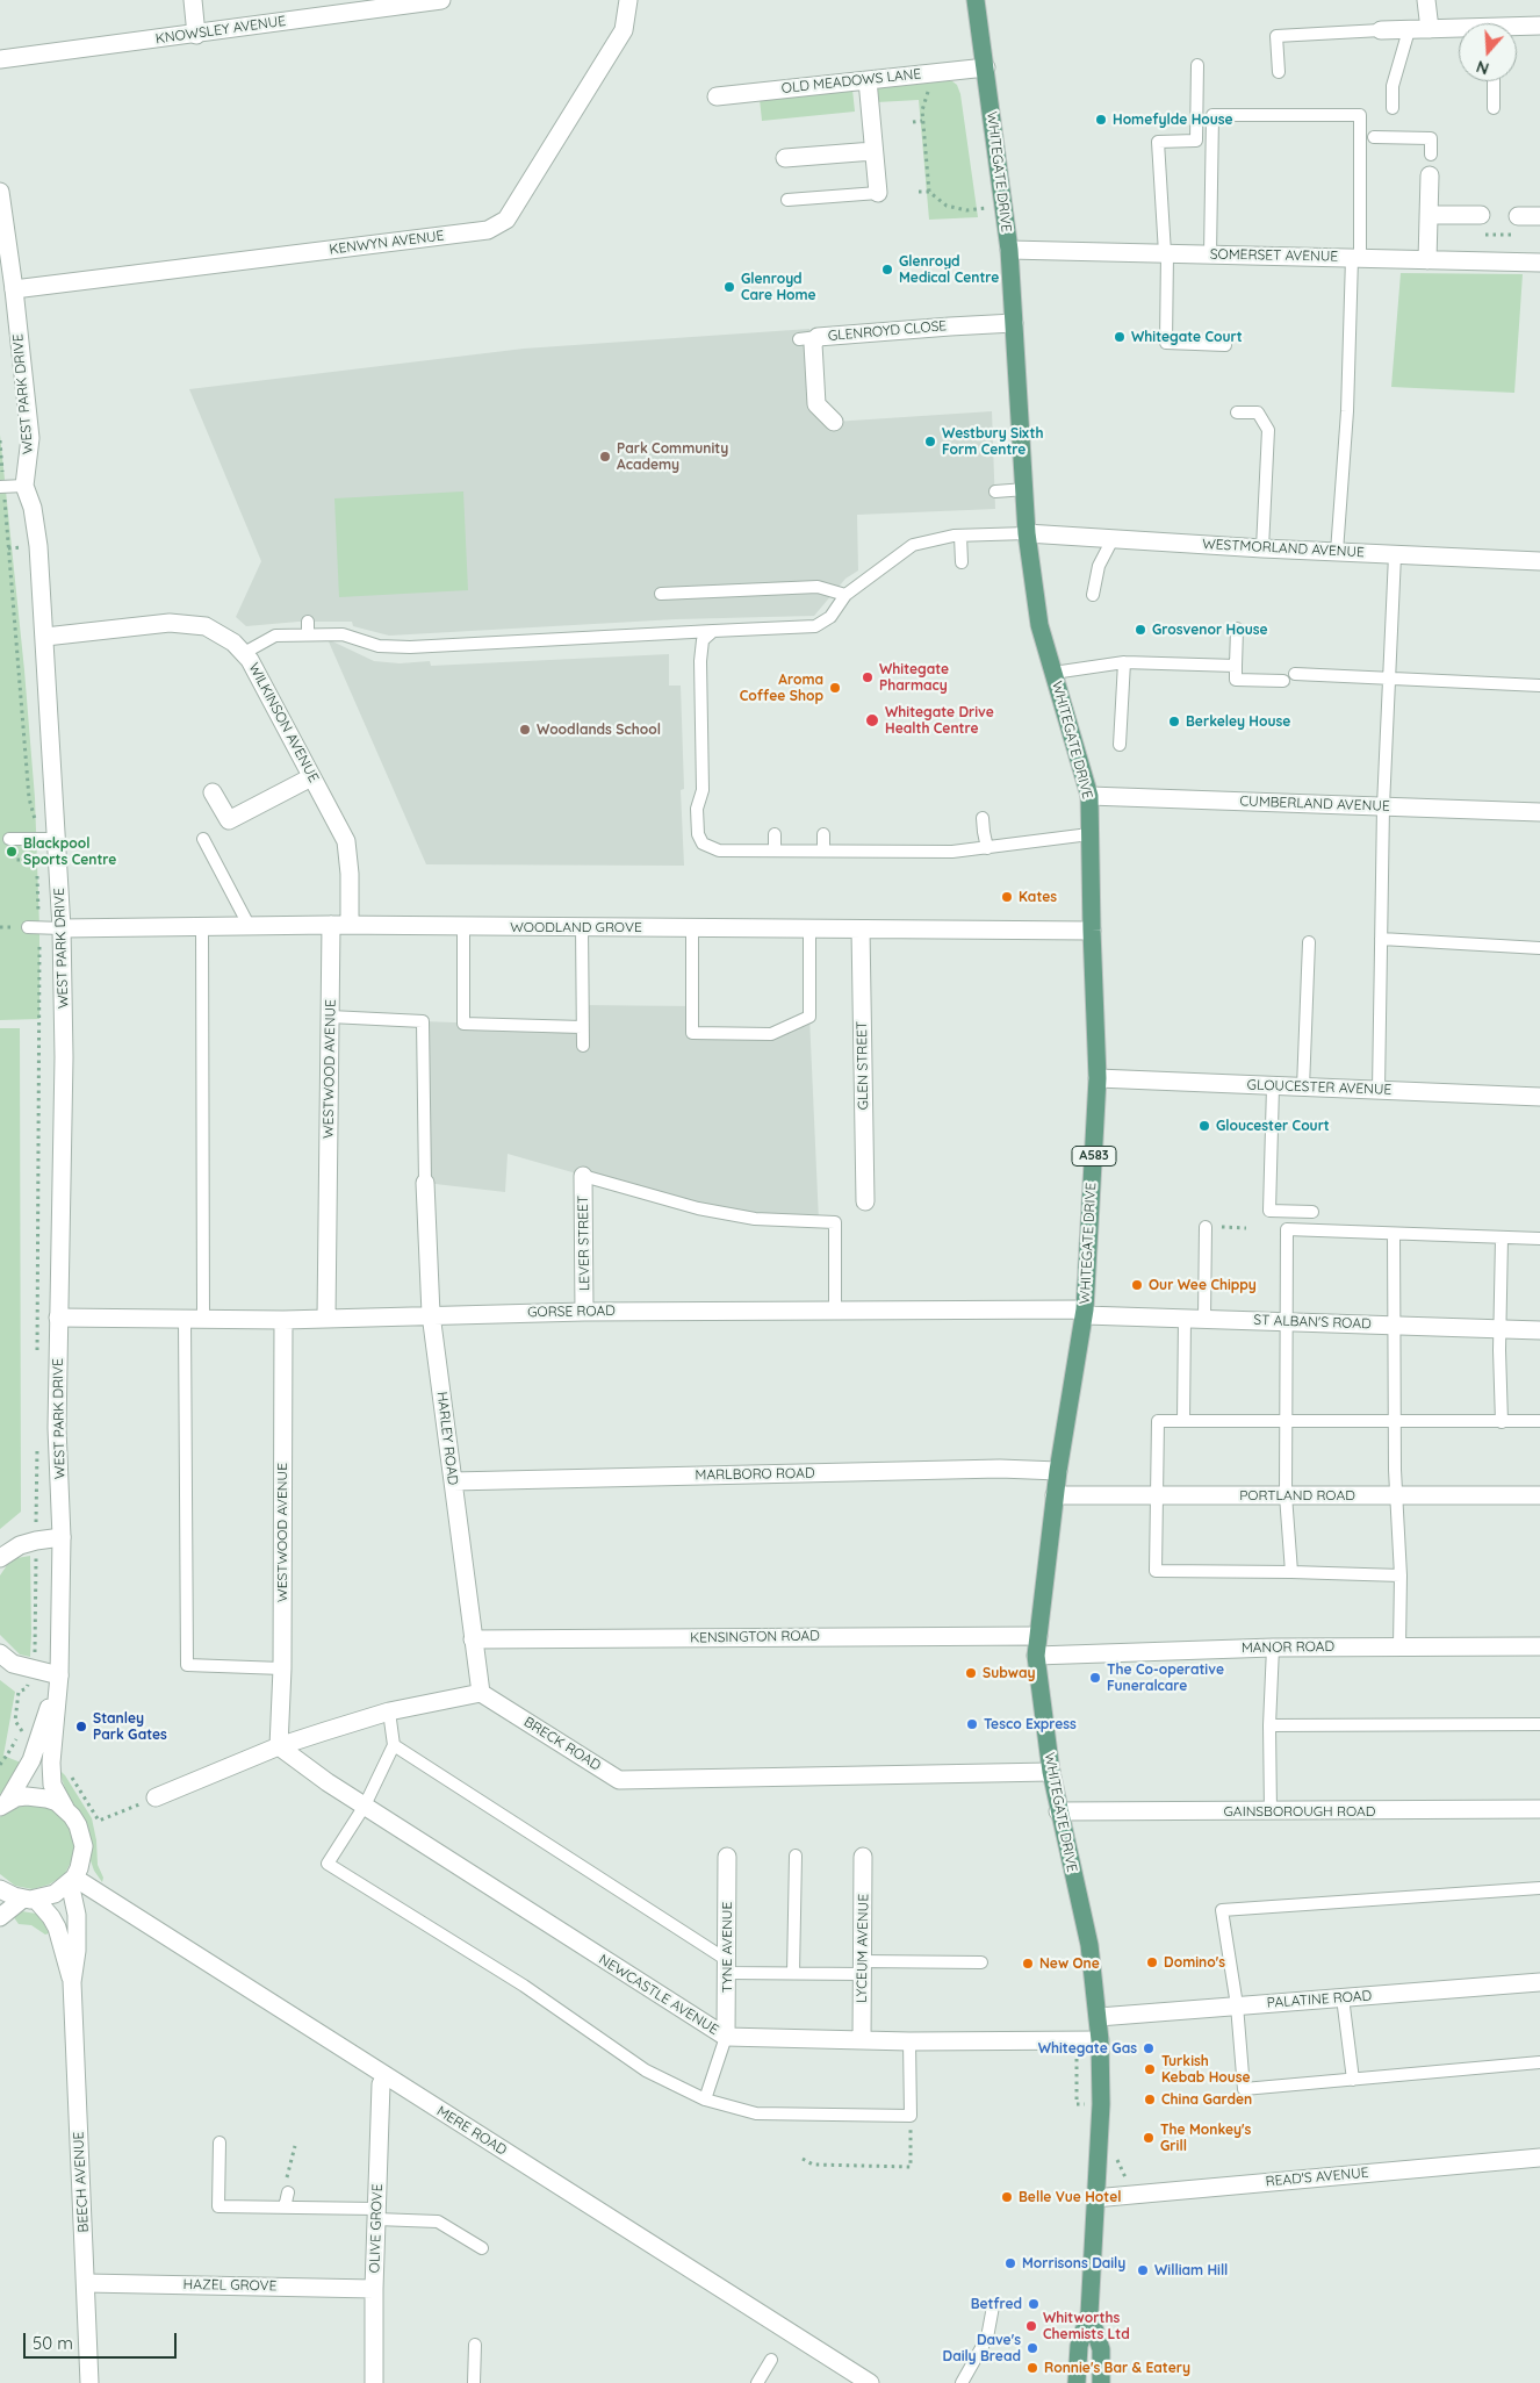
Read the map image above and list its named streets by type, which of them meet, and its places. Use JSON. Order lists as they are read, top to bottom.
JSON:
{
  "streets": {
    "main road": ["WHITEGATE DRIVE", "A583"],
    "street": [
      "KNOWSLEY AVENUE",
      "OLD MEADOWS LANE",
      "KENWYN AVENUE",
      "SOMERSET AVENUE",
      "GLENROYD CLOSE",
      "WEST PARK DRIVE",
      "WESTMORLAND AVENUE",
      "WILKINSON AVENUE",
      "CUMBERLAND AVENUE",
      "WOODLAND GROVE",
      "GLEN STREET",
      "WESTWOOD AVENUE",
      "GLOUCESTER AVENUE",
      "LEVER STREET",
      "GORSE ROAD",
      "ST ALBAN'S ROAD",
      "HARLEY ROAD",
      "MARLBORO ROAD",
      "PORTLAND ROAD",
      "KENSINGTON ROAD",
      "MANOR ROAD",
      "BRECK ROAD",
      "GAINSBOROUGH ROAD",
      "TYNE AVENUE",
      "LYCEUM AVENUE",
      "NEWCASTLE AVENUE",
      "PALATINE ROAD",
      "MERE ROAD",
      "READ'S AVENUE",
      "BEECH AVENUE",
      "OLIVE GROVE",
      "HAZEL GROVE"
    ]
  },
  "crossings": [
    ["OLD MEADOWS LANE", "WHITEGATE DRIVE"],
    ["WHITEGATE DRIVE", "SOMERSET AVENUE"],
    ["WHITEGATE DRIVE", "GLENROYD CLOSE"],
    ["WHITEGATE DRIVE", "WESTMORLAND AVENUE"],
    ["WHITEGATE DRIVE", "CUMBERLAND AVENUE"],
    ["WHITEGATE DRIVE", "WOODLAND GROVE"],
    ["WHITEGATE DRIVE", "GLOUCESTER AVENUE"],
    ["WHITEGATE DRIVE", "GORSE ROAD"],
    ["WHITEGATE DRIVE", "ST ALBAN'S ROAD"],
    ["WHITEGATE DRIVE", "MARLBORO ROAD"],
    ["WHITEGATE DRIVE", "PORTLAND ROAD"],
    ["WHITEGATE DRIVE", "KENSINGTON ROAD"],
    ["WHITEGATE DRIVE", "MANOR ROAD"],
    ["WHITEGATE DRIVE", "BRECK ROAD"],
    ["WHITEGATE DRIVE", "GAINSBOROUGH ROAD"],
    ["WHITEGATE DRIVE", "NEWCASTLE AVENUE"],
    ["WHITEGATE DRIVE", "PALATINE ROAD"],
    ["WHITEGATE DRIVE", "READ'S AVENUE"],
    ["KENWYN AVENUE", "WEST PARK DRIVE"],
    ["WEST PARK DRIVE", "WILKINSON AVENUE"],
    ["WEST PARK DRIVE", "WOODLAND GROVE"],
    ["WEST PARK DRIVE", "GORSE ROAD"],
    ["WEST PARK DRIVE", "MERE ROAD"],
    ["WEST PARK DRIVE", "BEECH AVENUE"],
    ["WILKINSON AVENUE", "WOODLAND GROVE"],
    ["WOODLAND GROVE", "GLEN STREET"],
    ["WOODLAND GROVE", "WESTWOOD AVENUE"],
    ["WESTWOOD AVENUE", "GORSE ROAD"],
    ["WESTWOOD AVENUE", "NEWCASTLE AVENUE"],
    ["LEVER STREET", "GORSE ROAD"],
    ["GORSE ROAD", "ST ALBAN'S ROAD"],
    ["GORSE ROAD", "HARLEY ROAD"],
    ["HARLEY ROAD", "MARLBORO ROAD"],
    ["HARLEY ROAD", "KENSINGTON ROAD"],
    ["HARLEY ROAD", "BRECK ROAD"],
    ["TYNE AVENUE", "NEWCASTLE AVENUE"],
    ["LYCEUM AVENUE", "NEWCASTLE AVENUE"],
    ["MERE ROAD", "BEECH AVENUE"],
    ["MERE ROAD", "OLIVE GROVE"],
    ["BEECH AVENUE", "HAZEL GROVE"],
    ["OLIVE GROVE", "HAZEL GROVE"]
  ],
  "places": [
    "Homefylde House",
    "Glenroyd Medical Centre",
    "Glenroyd Care Home",
    "Whitegate Court",
    "Westbury Sixth Form Centre",
    "Park Community Academy",
    "Grosvenor House",
    "Whitegate Pharmacy",
    "Aroma Coffee Shop",
    "Whitegate Drive Health Centre",
    "Berkeley House",
    "Woodlands School",
    "Blackpool Sports Centre",
    "Kates",
    "Gloucester Court",
    "Our Wee Chippy",
    "Subway",
    "The Co-operative Funeralcare",
    "Tesco Express",
    "Stanley Park Gates",
    "Domino's",
    "New One",
    "Whitegate Gas",
    "Turkish Kebab House",
    "China Garden",
    "The Monkey's Grill",
    "Belle Vue Hotel",
    "Morrisons Daily",
    "William Hill",
    "Betfred",
    "Whitworths Chemists Ltd",
    "Dave's Daily Bread",
    "Ronnie's Bar & Eatery"
  ],
  "scale_bar": "50 m",
  "north": "bottom"
}
